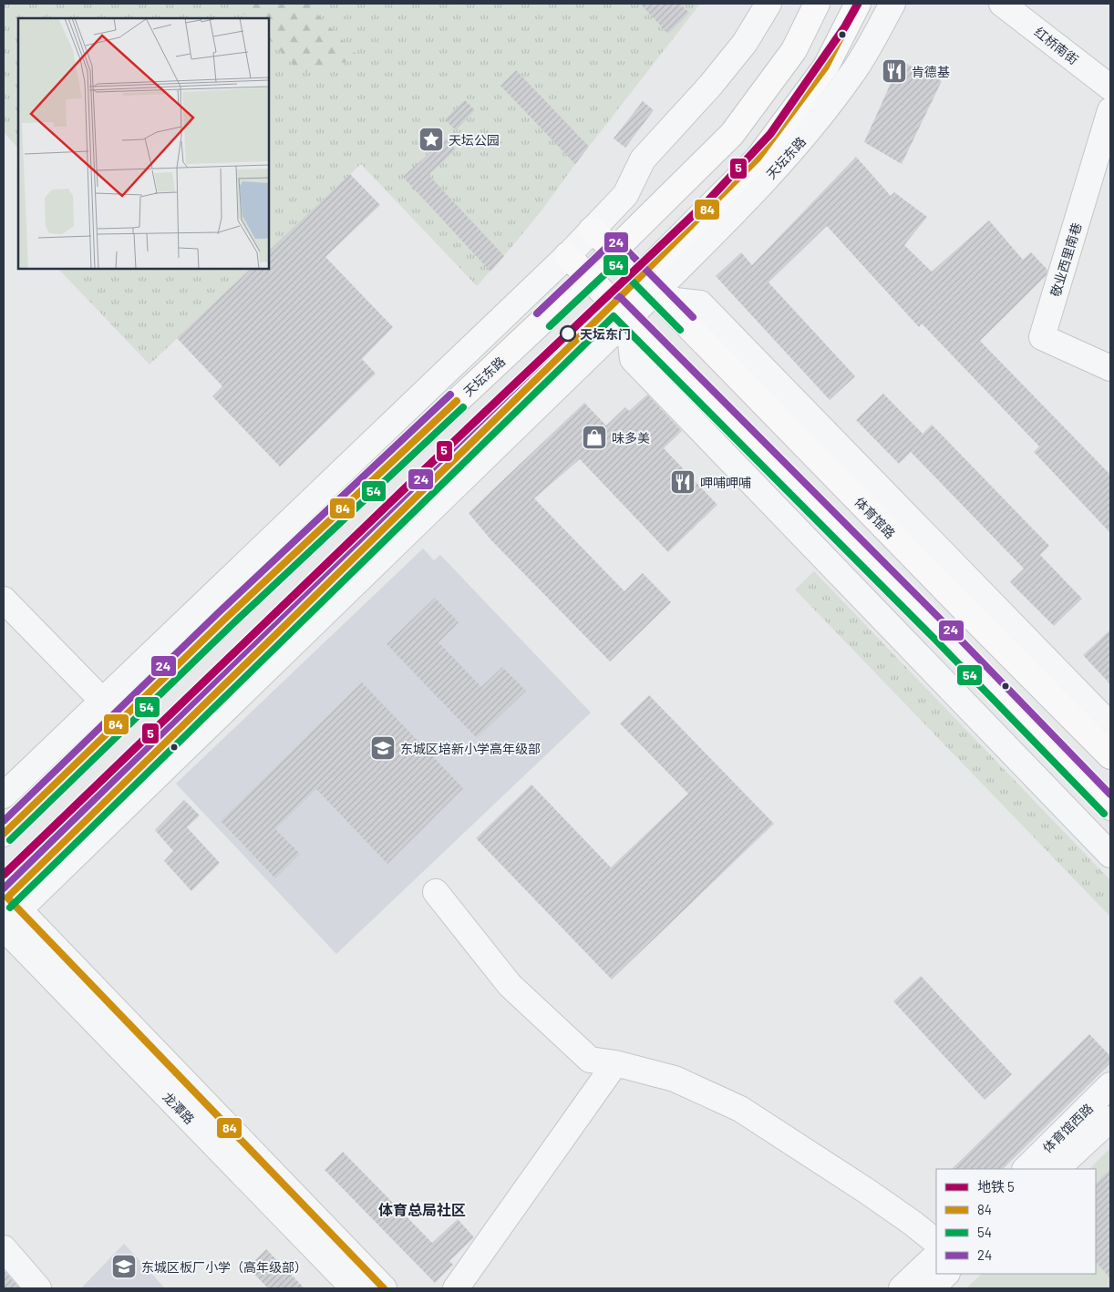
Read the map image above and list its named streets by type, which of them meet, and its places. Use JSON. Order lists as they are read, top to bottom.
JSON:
{
  "streets": {
    "main road": ["天坛东路", "体育馆路"],
    "street": [
      "红桥南街",
      "敬业西里南巷",
      "龙潭路",
      "体育馆西路"
    ]
  },
  "crossings": [
    ["天坛东路", "体育馆路"],
    ["天坛东路", "龙潭路"]
  ],
  "districts": ["体育总局社区"],
  "places": {
    "restaurant": ["肯德基", "呷哺呷哺"],
    "place": ["天坛公园"],
    "other": ["天坛东门"],
    "shop": ["味多美"],
    "school or university": ["东城区培新小学高年级部", "东城区板厂小学（高年级部）"]
  },
  "lines": [
    "metro line 5",
    "transit line 84",
    "transit line 24",
    "transit line 54"
  ],
  "legend": [
    "地铁 5",
    "84",
    "54",
    "24"
  ]
}
